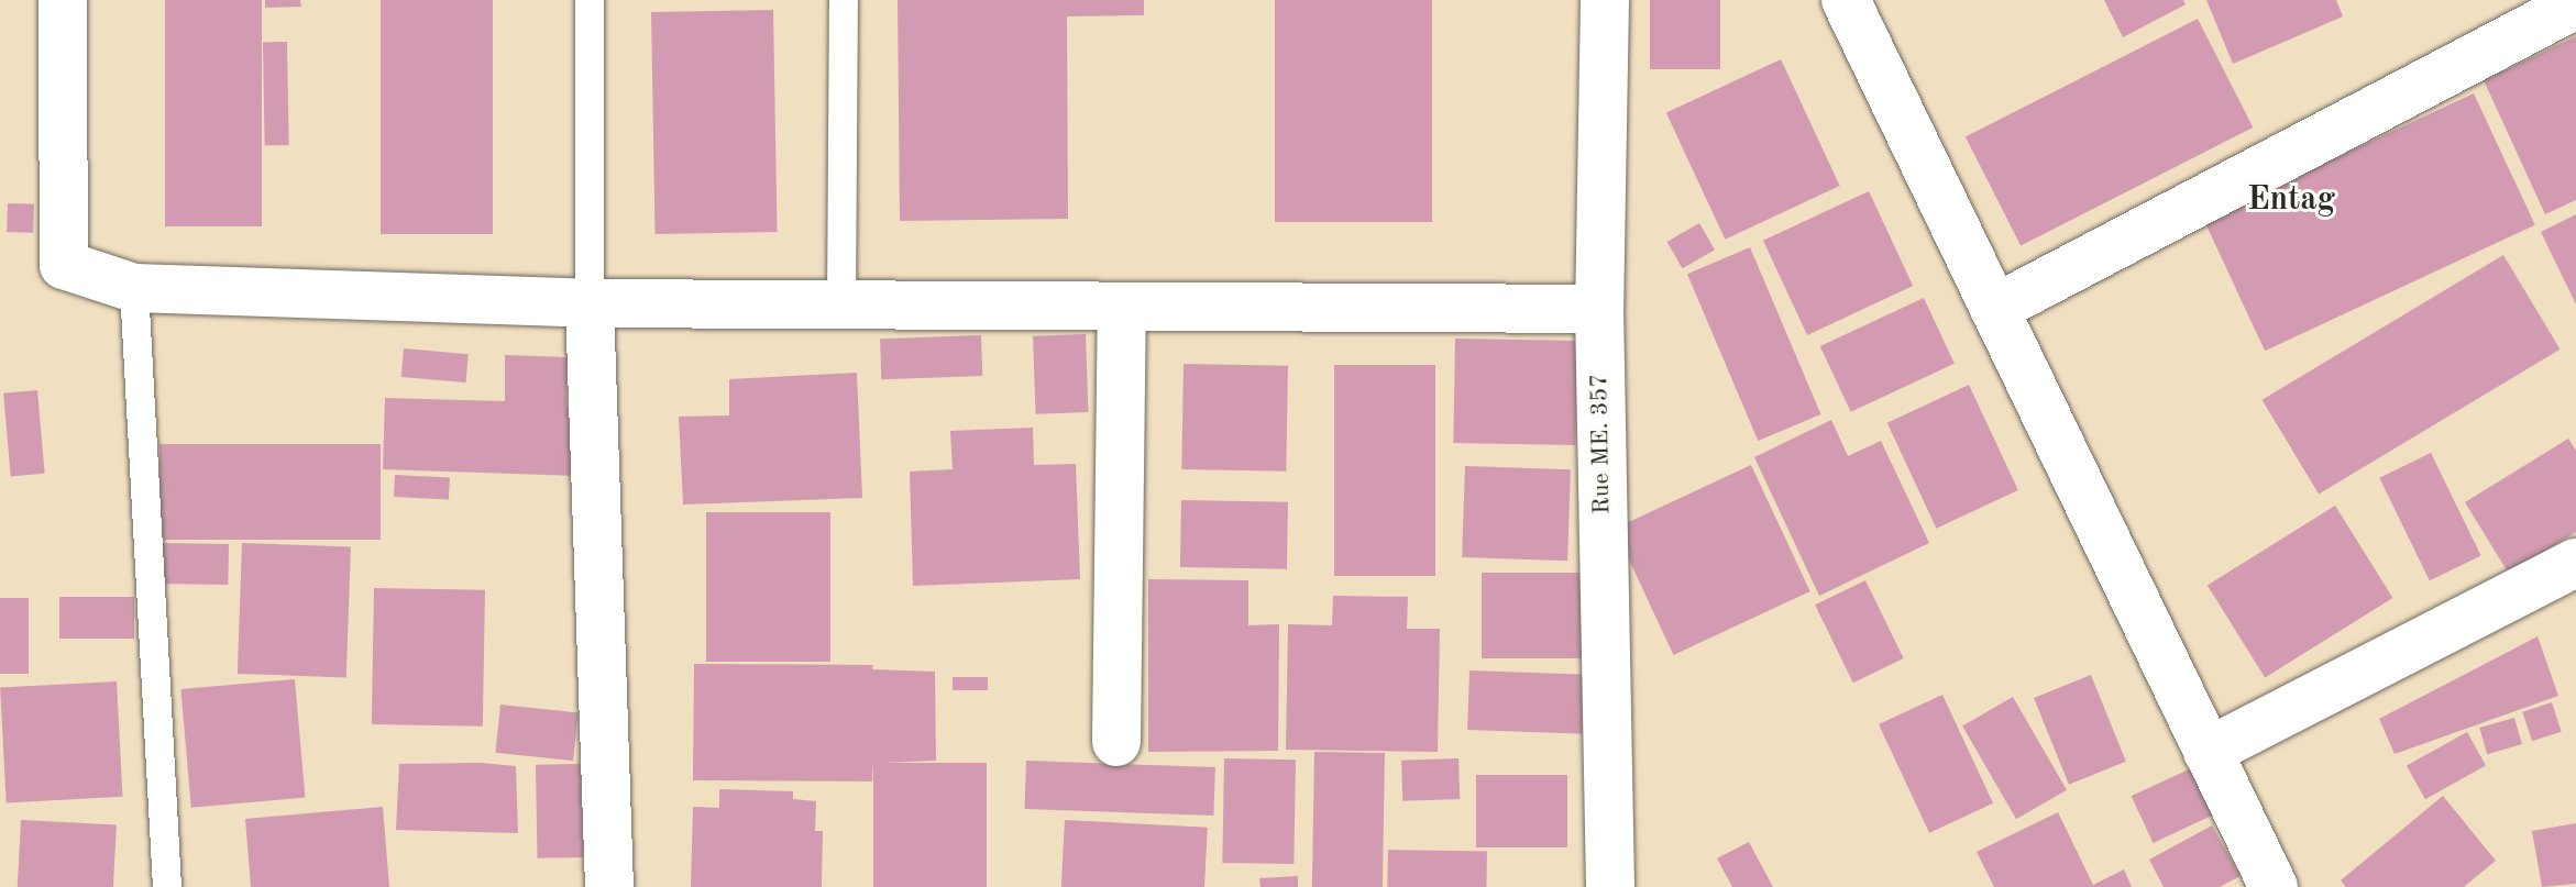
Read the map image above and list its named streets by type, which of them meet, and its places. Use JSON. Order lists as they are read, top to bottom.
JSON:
{
  "streets": {
    "street": ["Rue ME. 357"]
  },
  "districts": ["Entag"]
}
